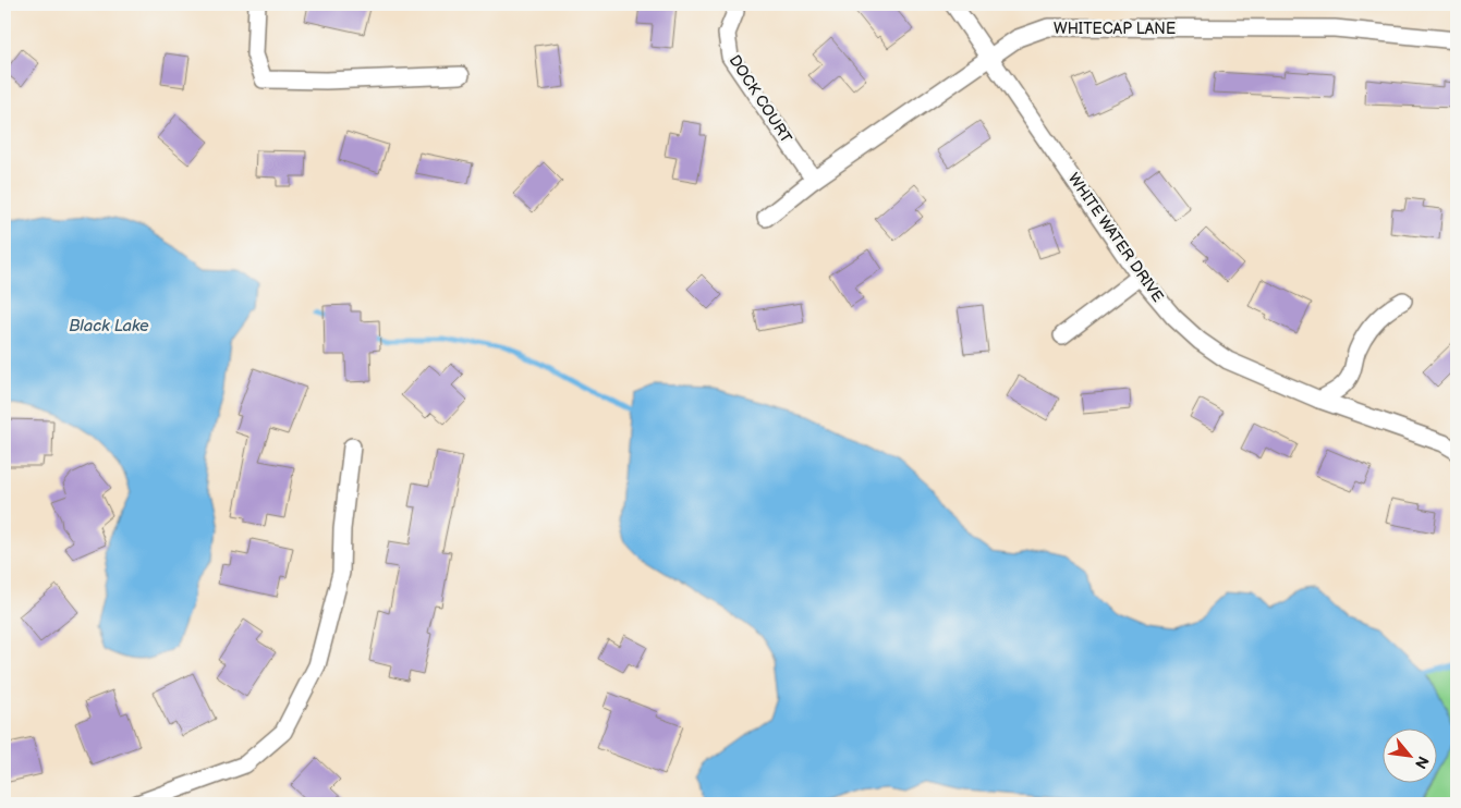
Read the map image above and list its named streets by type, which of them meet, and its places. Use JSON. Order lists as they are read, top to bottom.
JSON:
{
  "streets": {
    "street": ["WHITECAP LANE", "DOCK COURT", "WHITE WATER DRIVE"]
  },
  "crossings": [
    ["WHITECAP LANE", "DOCK COURT"],
    ["WHITECAP LANE", "WHITE WATER DRIVE"]
  ],
  "water": ["Black Lake"],
  "north": "bottom right"
}
